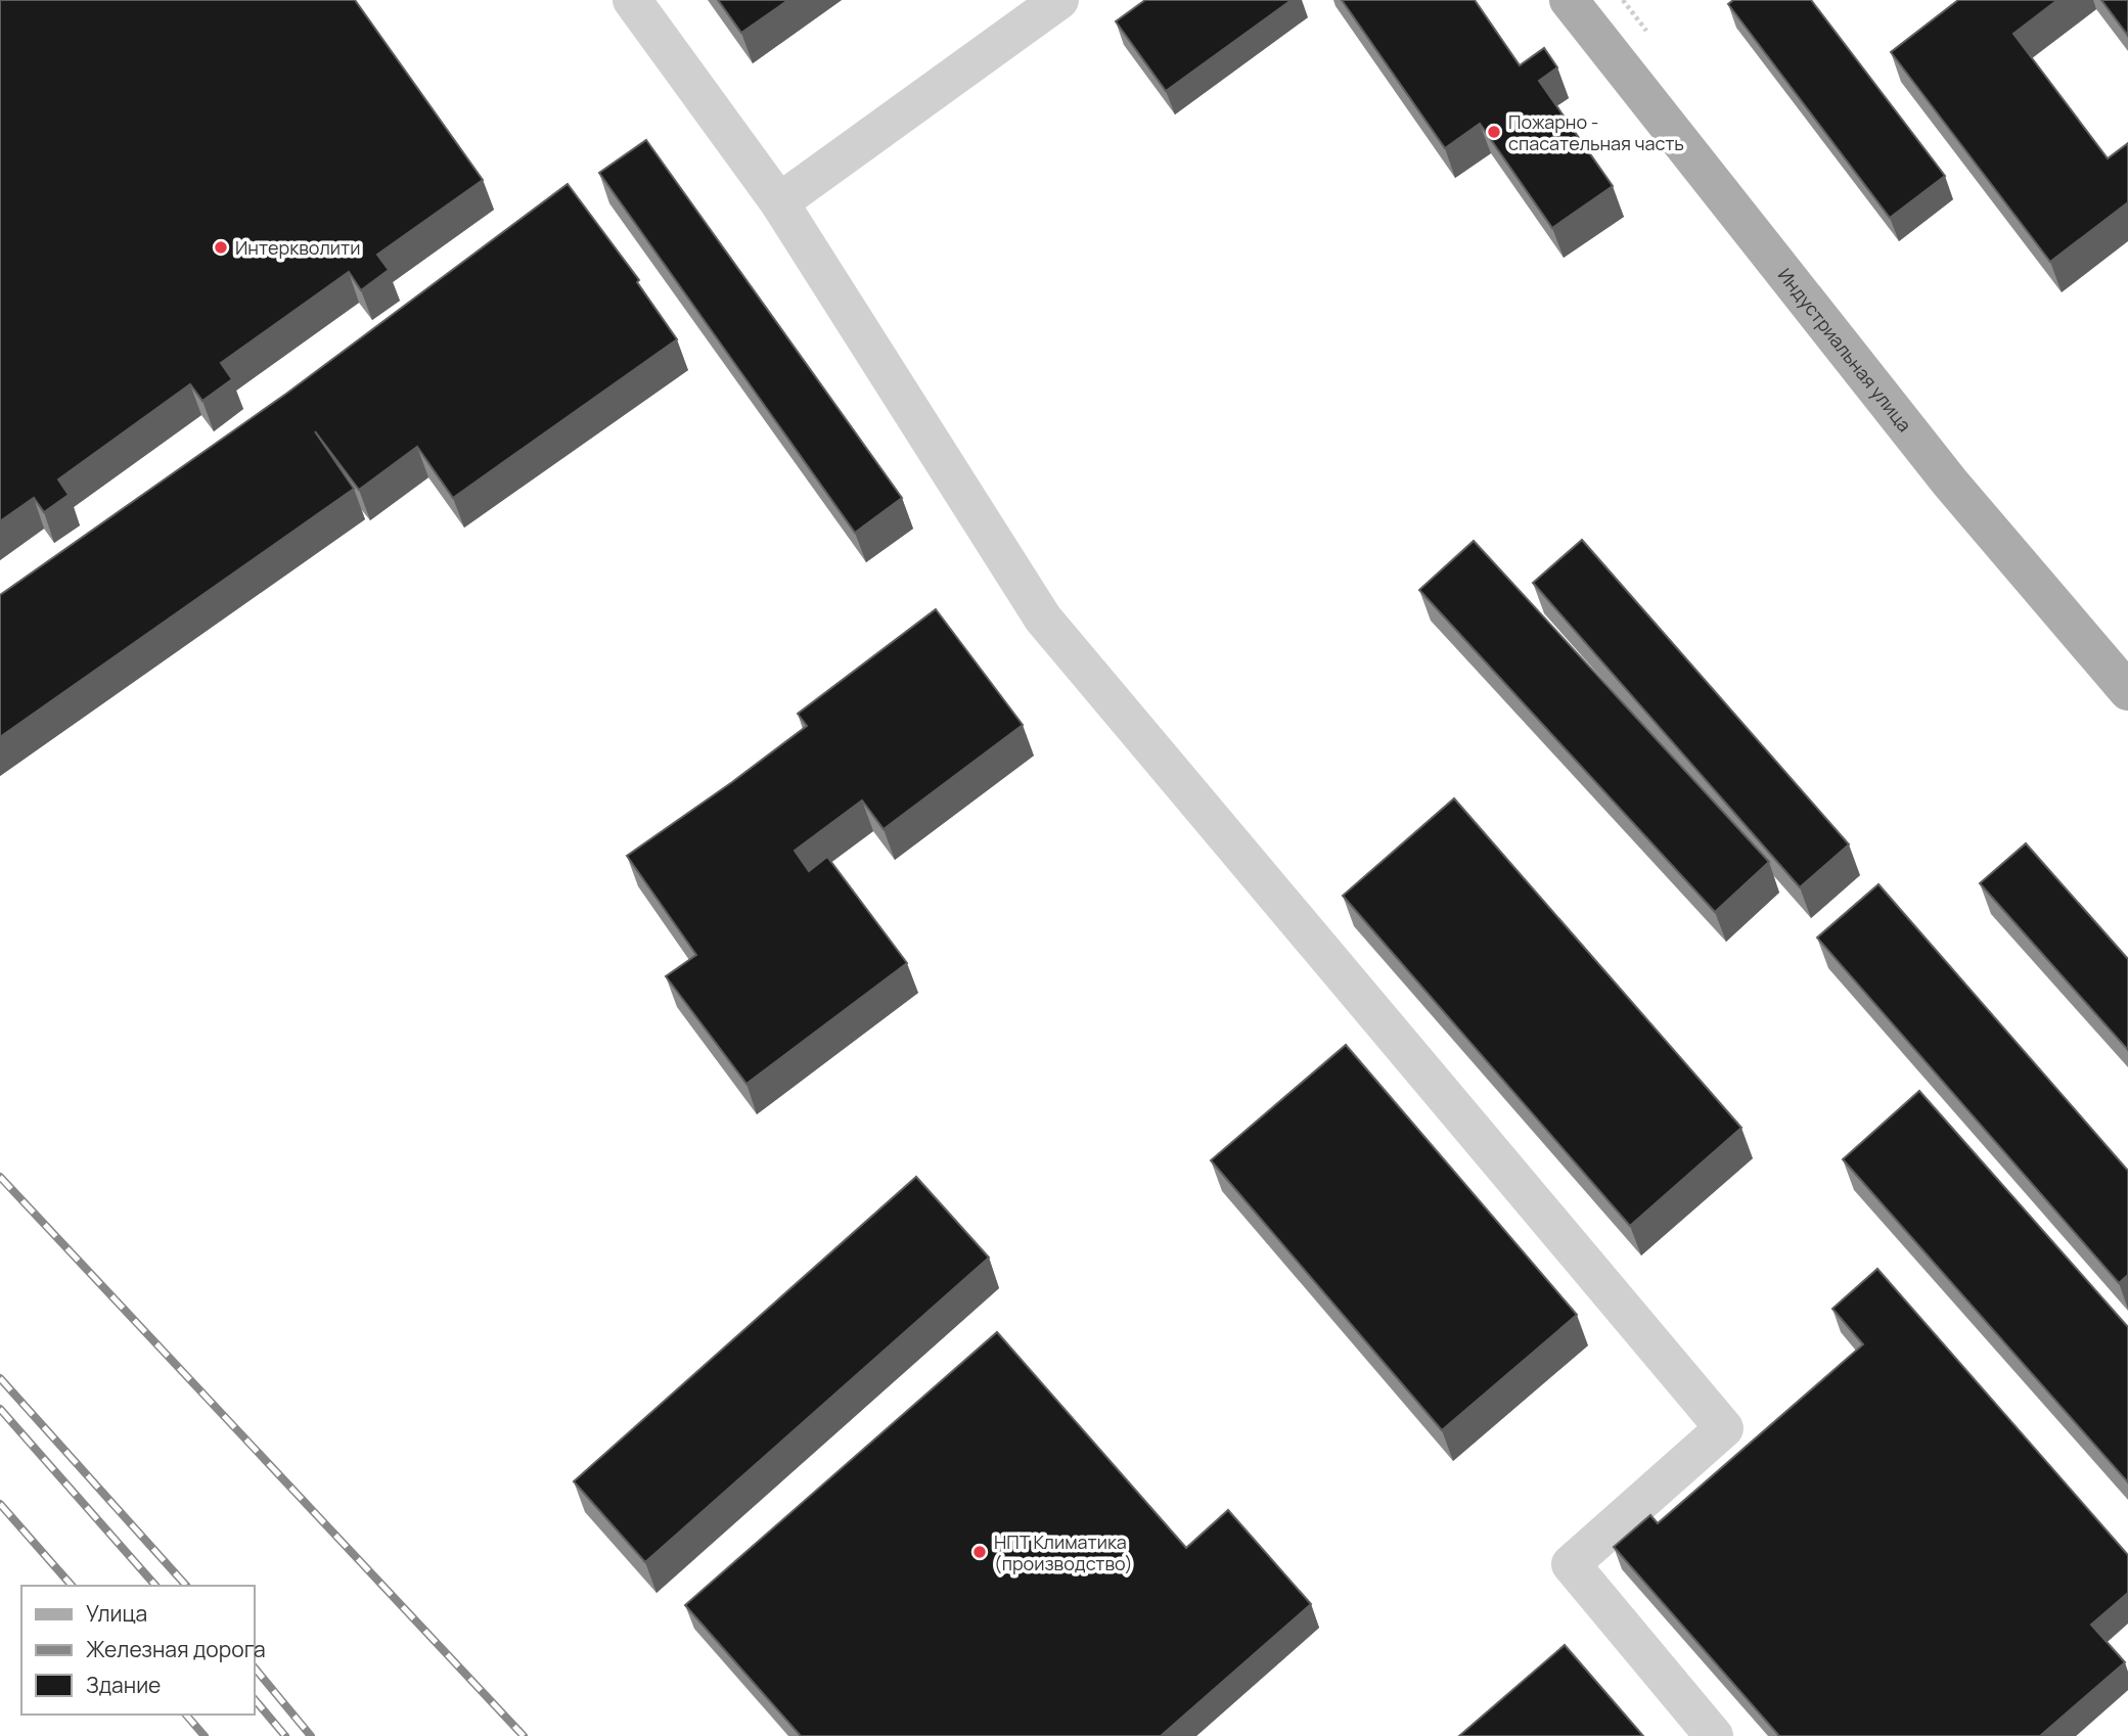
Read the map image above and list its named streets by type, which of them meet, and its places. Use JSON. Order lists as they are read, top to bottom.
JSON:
{
  "streets": {
    "main road": ["Индустриальная улица"]
  },
  "places": ["Пожарно - спасательная часть", "Интеркволити", "НПТ Климатика (производство)"],
  "legend": ["Улица", "Железная дорога", "Здание"]
}
